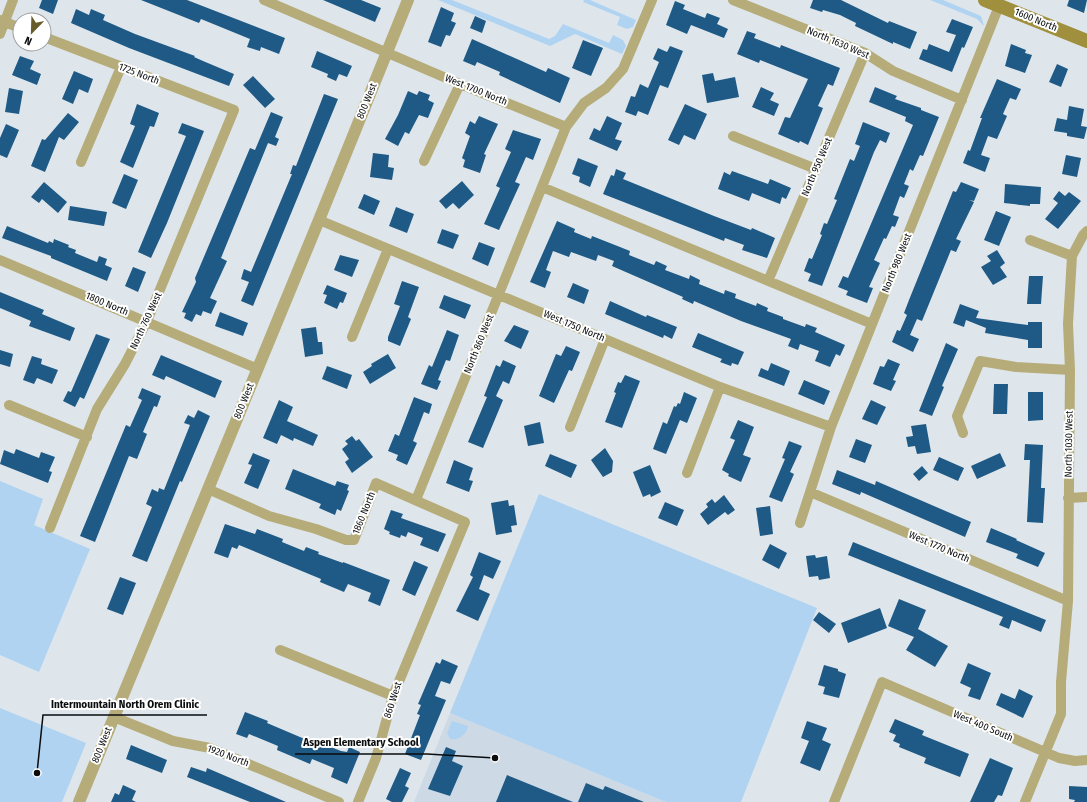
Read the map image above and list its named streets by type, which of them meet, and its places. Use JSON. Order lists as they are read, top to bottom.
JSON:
{
  "streets": {
    "main road": ["1600 North"],
    "street": [
      "North 1630 West",
      "1725 North",
      "West 1700 North",
      "800 West",
      "North 950 West",
      "North 980 West",
      "1800 North",
      "North 760 West",
      "West 1750 North",
      "North 860 West",
      "North 1030 West",
      "1860 North",
      "West 1770 North",
      "860 West",
      "West 400 South",
      "1920 North"
    ]
  },
  "crossings": [
    ["1600 North", "North 980 West"],
    ["North 1630 West", "North 950 West"],
    ["North 1630 West", "North 980 West"],
    ["1725 North", "North 760 West"],
    ["West 1700 North", "800 West"],
    ["West 1700 North", "North 860 West"],
    ["800 West", "1800 North"],
    ["800 West", "West 1750 North"],
    ["800 West", "1860 North"],
    ["800 West", "1920 North"],
    ["North 980 West", "West 1750 North"],
    ["North 980 West", "West 1770 North"],
    ["1800 North", "North 760 West"],
    ["West 1750 North", "North 860 West"],
    ["North 860 West", "1860 North"],
    ["North 1030 West", "West 1770 North"],
    ["North 1030 West", "West 400 South"],
    ["1860 North", "860 West"]
  ],
  "places": ["Aspen Elementary School", "Intermountain North Orem Clinic"],
  "north": "bottom left"
}
